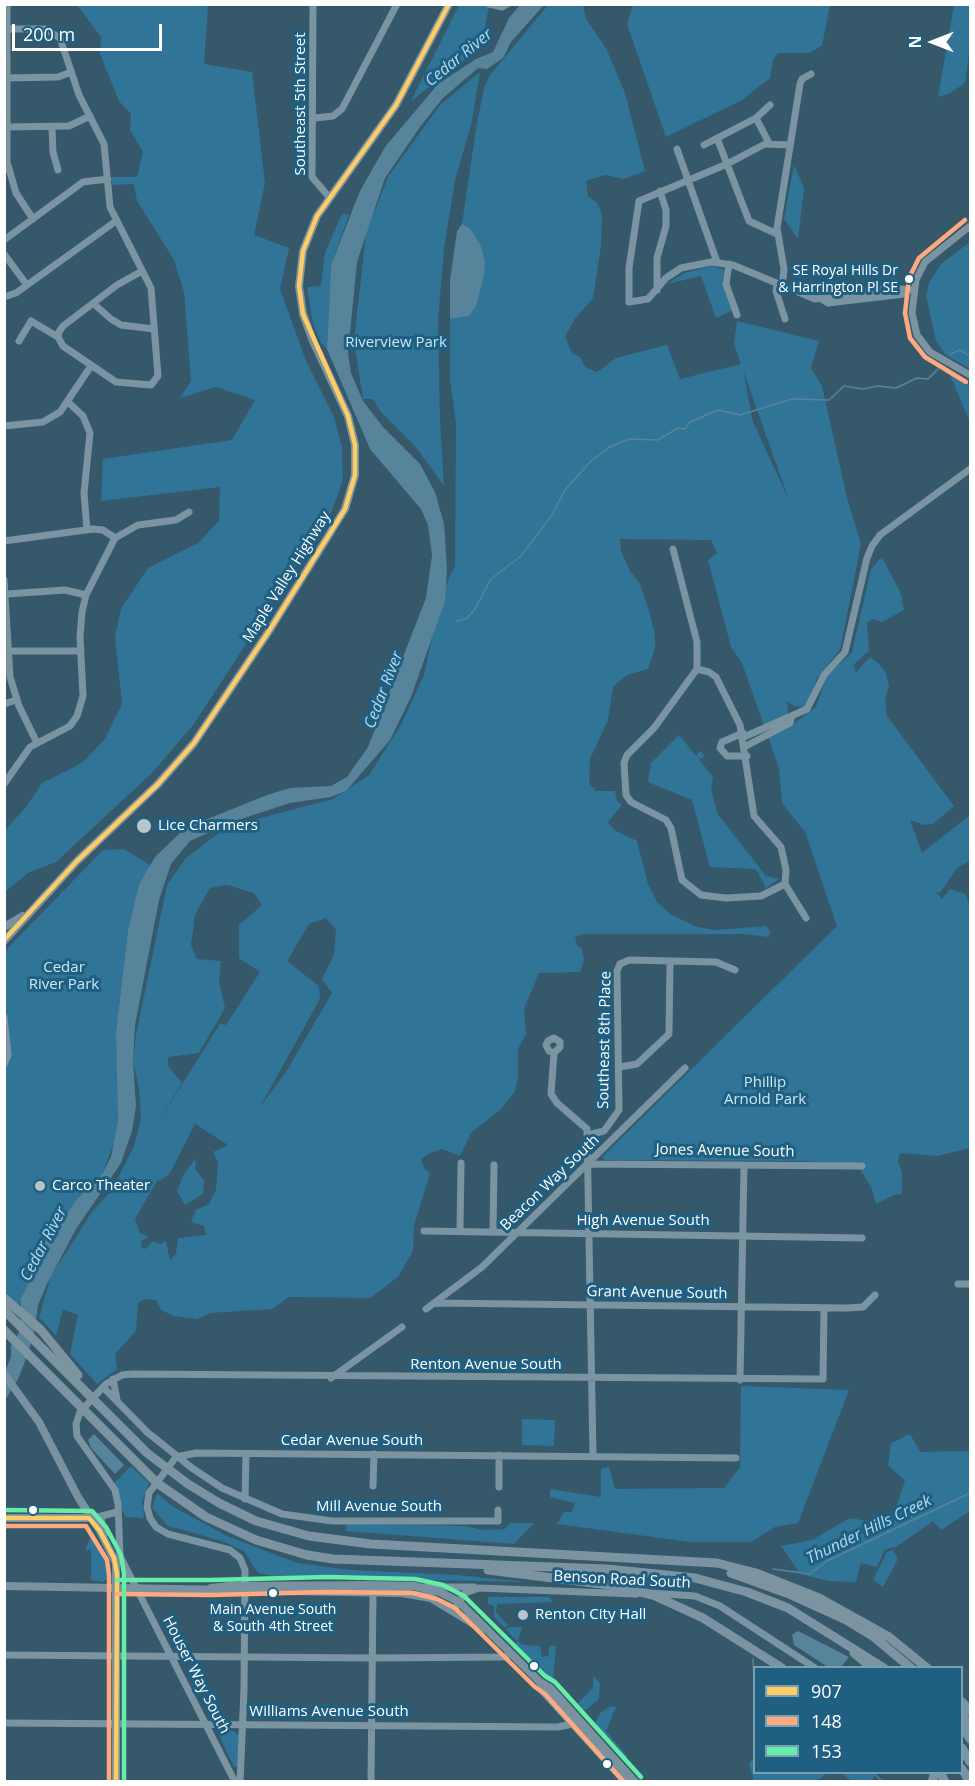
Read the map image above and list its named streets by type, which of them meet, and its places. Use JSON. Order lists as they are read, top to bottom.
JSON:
{
  "streets": {
    "main road": ["Maple Valley Highway"],
    "street": [
      "Southeast 5th Street",
      "Southeast 8th Place",
      "Jones Avenue South",
      "Beacon Way South",
      "High Avenue South",
      "Grant Avenue South",
      "Renton Avenue South",
      "Cedar Avenue South",
      "Mill Avenue South",
      "Benson Road South",
      "Houser Way South",
      "Williams Avenue South"
    ]
  },
  "crossings": [
    ["Southeast 5th Street", "Maple Valley Highway"],
    ["Jones Avenue South", "Beacon Way South"],
    ["Beacon Way South", "High Avenue South"],
    ["Beacon Way South", "Grant Avenue South"],
    ["Grant Avenue South", "Renton Avenue South"],
    ["Cedar Avenue South", "Mill Avenue South"],
    ["Mill Avenue South", "Houser Way South"],
    ["Houser Way South", "Williams Avenue South"]
  ],
  "water": ["Cedar River", "Thunder Hills Creek"],
  "parks": ["Riverview Park", "Cedar River Park", "Phillip Arnold Park"],
  "places": [
    "SE Royal Hills Dr & Harrington Pl SE",
    "Lice Charmers",
    "Carco Theater",
    "Main Avenue South & South 4th Street",
    "Renton City Hall"
  ],
  "lines": ["transit line 907", "transit line 148", "transit line 153"],
  "legend": ["907", "148", "153"],
  "scale_bar": "200 m",
  "north": "left"
}
